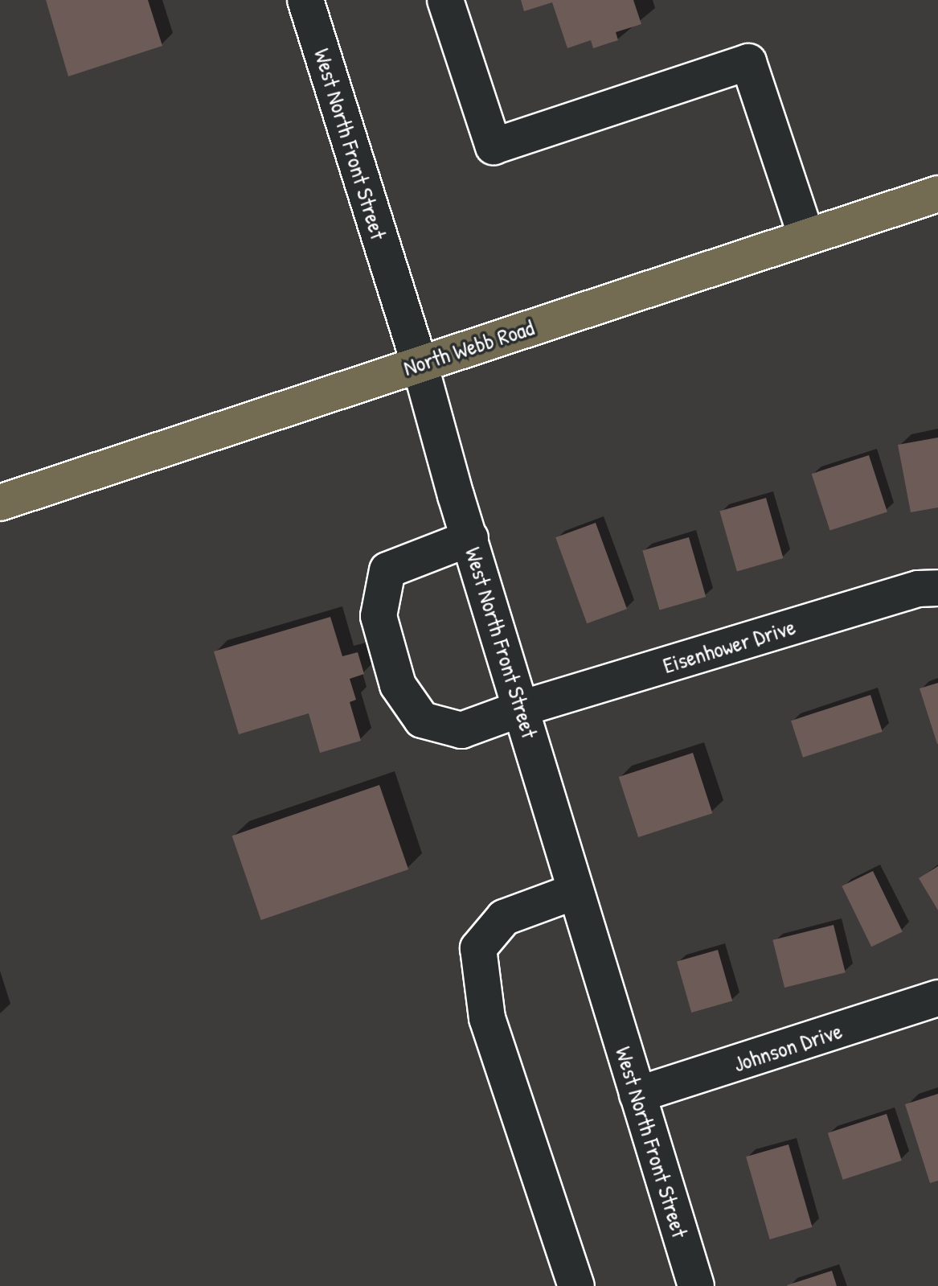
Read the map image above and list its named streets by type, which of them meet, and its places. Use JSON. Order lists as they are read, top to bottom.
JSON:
{
  "streets": {
    "main road": ["North Webb Road"],
    "street": ["West North Front Street", "Eisenhower Drive", "Johnson Drive"]
  },
  "crossings": [
    ["West North Front Street", "North Webb Road"],
    ["West North Front Street", "Eisenhower Drive"],
    ["West North Front Street", "Johnson Drive"]
  ]
}
